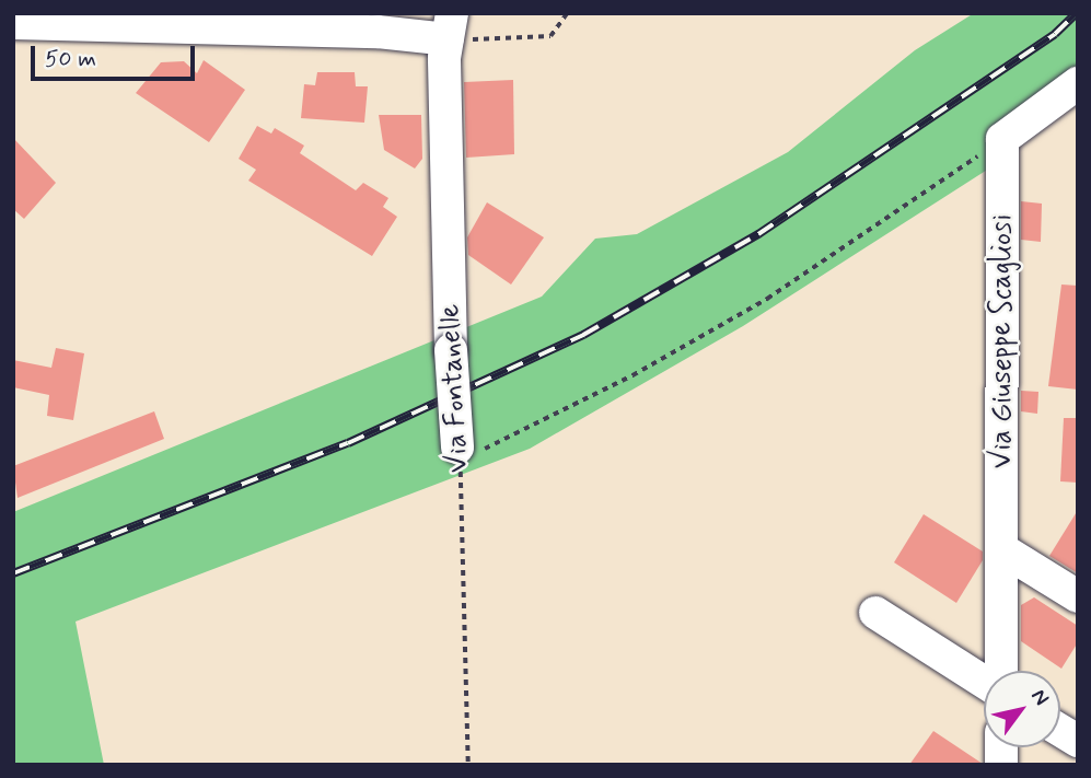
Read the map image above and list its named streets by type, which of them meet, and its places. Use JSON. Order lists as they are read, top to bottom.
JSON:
{
  "streets": {
    "street": ["Via Giuseppe Scagliosi", "Via Fontanelle"]
  },
  "scale_bar": "50 m",
  "north": "top right"
}
